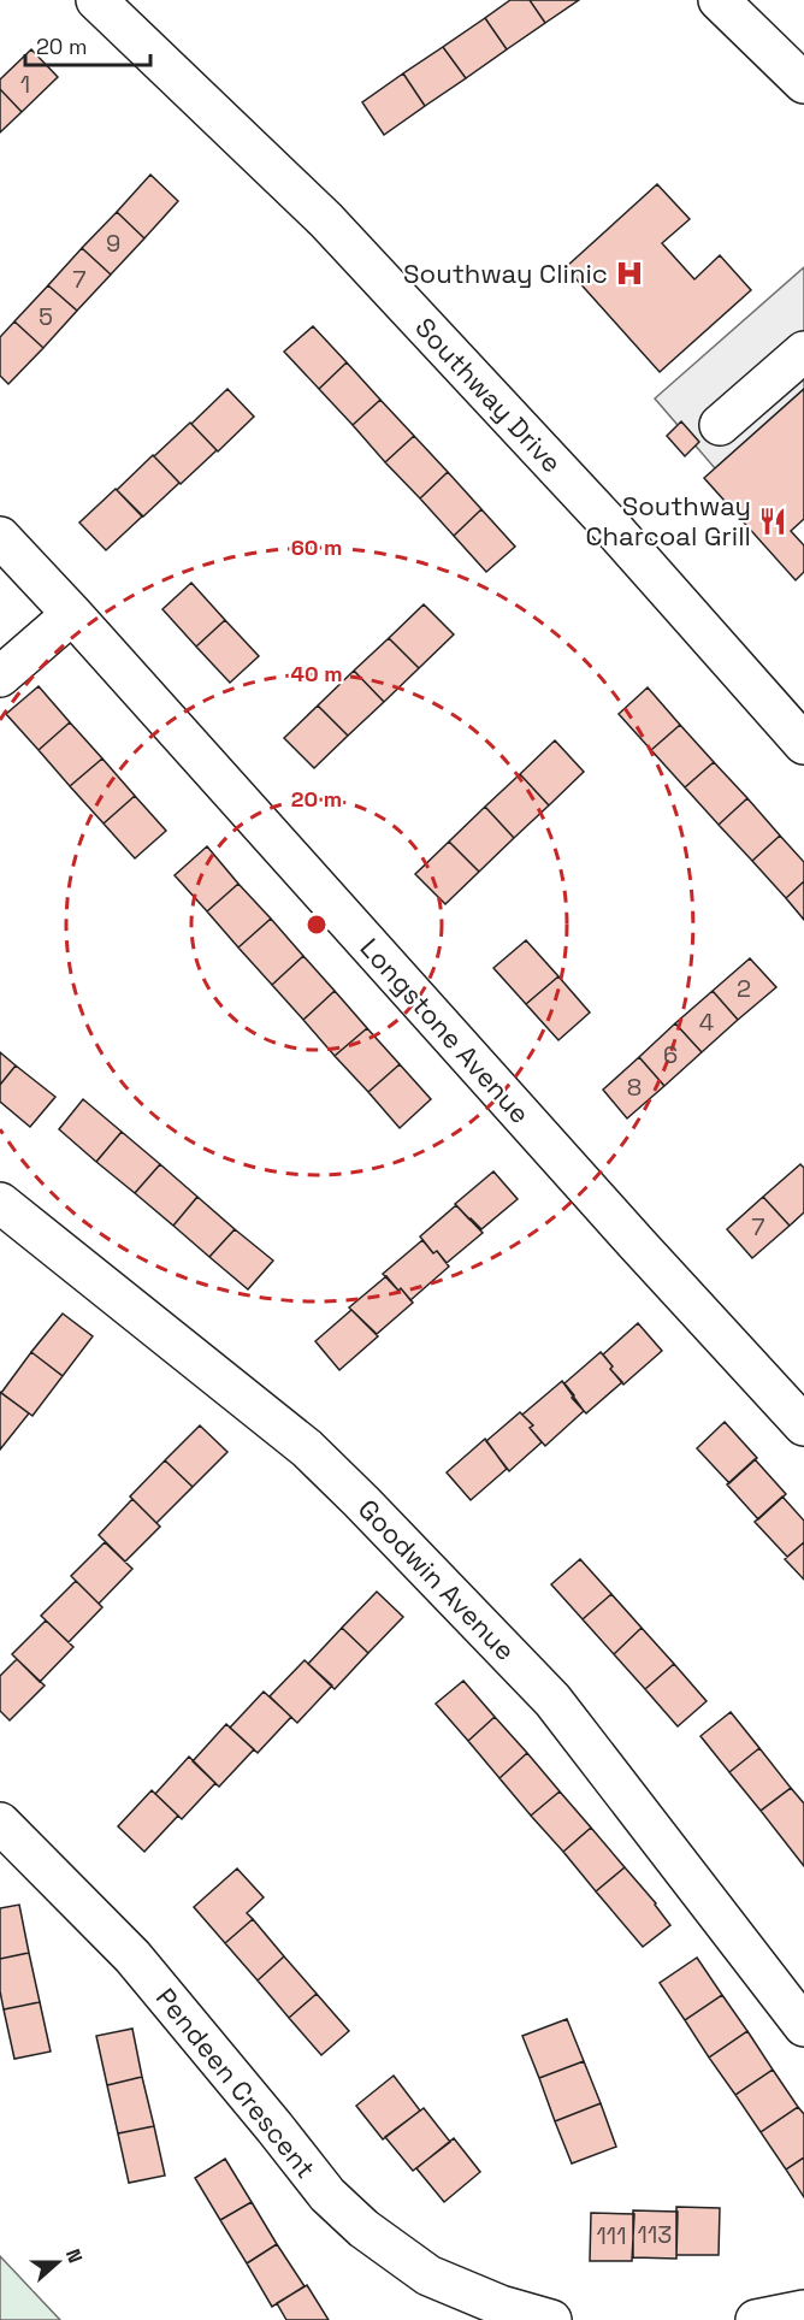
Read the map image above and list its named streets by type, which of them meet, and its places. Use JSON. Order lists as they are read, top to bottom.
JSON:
{
  "streets": {
    "street": [
      "Southway Drive",
      "Longstone Avenue",
      "Goodwin Avenue",
      "Pendeen Crescent"
    ]
  },
  "places": {
    "hospital": ["Southway Clinic"],
    "restaurant": ["Southway Charcoal Grill"]
  },
  "house_numbers": [
    "1",
    "9",
    "7",
    "5",
    "2",
    "4",
    "6",
    "8",
    "7",
    "113",
    "111"
  ],
  "scale_bar": "20 m",
  "north": "right",
  "rings": ["60 m", "40 m", "20 m"]
}
